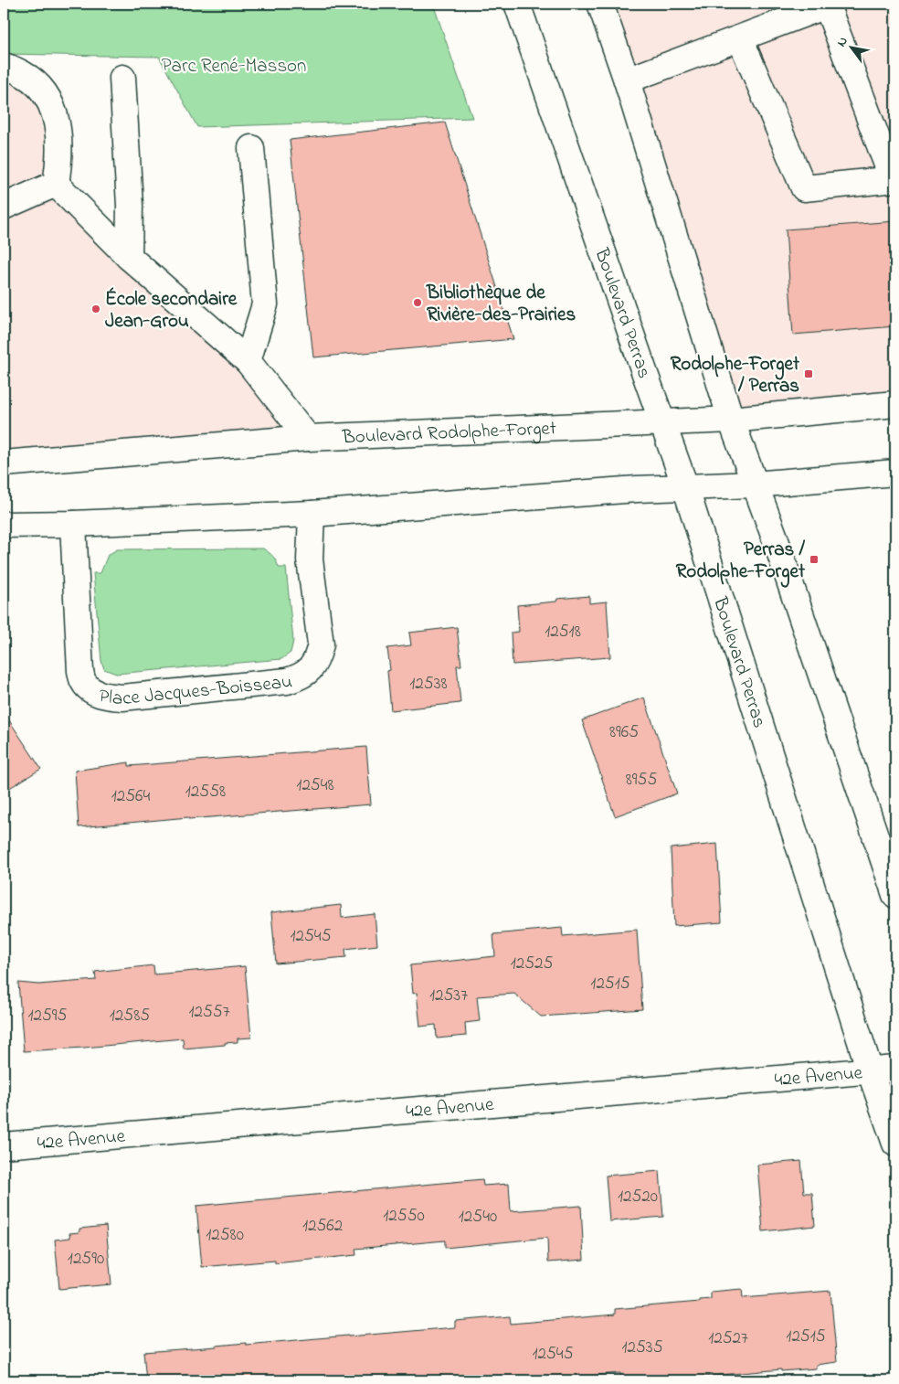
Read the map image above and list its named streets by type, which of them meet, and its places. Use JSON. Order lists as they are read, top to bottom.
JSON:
{
  "streets": {
    "street": [
      "Boulevard Perras",
      "Boulevard Rodolphe-Forget",
      "Place Jacques-Boisseau",
      "42e Avenue"
    ]
  },
  "crossings": [
    ["Boulevard Perras", "Boulevard Rodolphe-Forget"],
    ["Boulevard Perras", "42e Avenue"]
  ],
  "parks": ["Parc René-Masson"],
  "places": {
    "other": ["Bibliothèque de Rivière-des-Prairies", "École secondaire Jean-Grou"],
    "transit": ["Rodolphe-Forget / Perras", "Perras / Rodolphe-Forget"]
  },
  "house_numbers": [
    "12518",
    "12538",
    "8965",
    "8955",
    "12548",
    "12558",
    "12564",
    "12545",
    "12525",
    "12515",
    "12537",
    "12557",
    "12595",
    "12585",
    "12520",
    "12550",
    "12540",
    "12562",
    "12580",
    "12590",
    "12515",
    "12527",
    "12535",
    "12545"
  ],
  "north": "top left"
}
